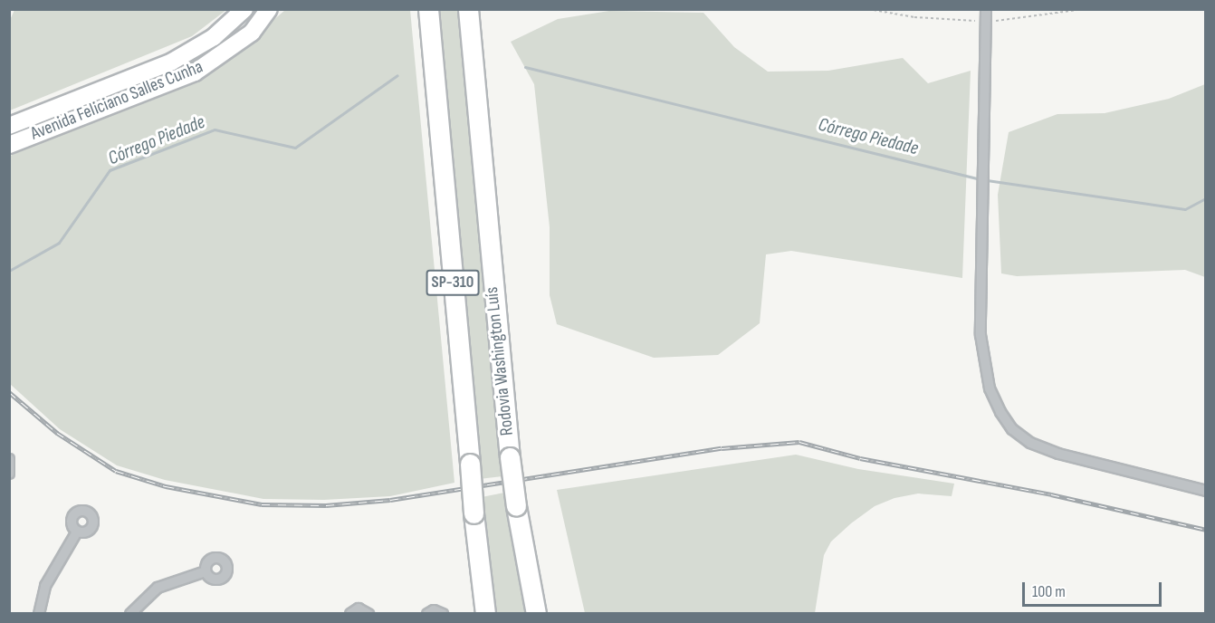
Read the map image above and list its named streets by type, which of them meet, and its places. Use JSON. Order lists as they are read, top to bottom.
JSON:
{
  "streets": {
    "highway": ["SP-310", "Rodovia Washington Luís"],
    "main road": ["Avenida Feliciano Salles Cunha"]
  },
  "water": ["Córrego Piedade"],
  "scale_bar": "100 m"
}
